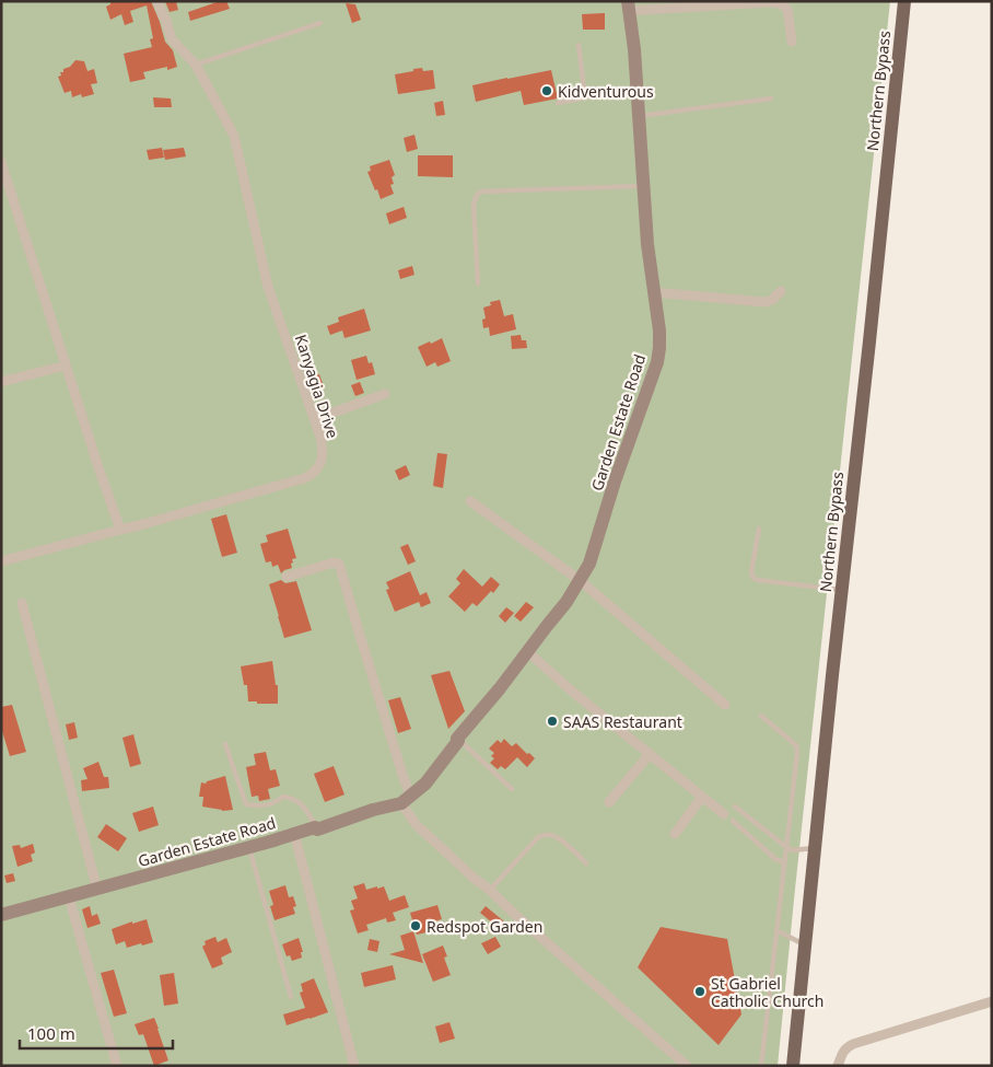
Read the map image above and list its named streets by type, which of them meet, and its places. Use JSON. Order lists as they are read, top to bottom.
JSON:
{
  "streets": {
    "main road": ["Northern Bypass"],
    "street": ["Kanyagia Drive", "Garden Estate Road"]
  },
  "places": [
    "Kidventurous",
    "SAAS Restaurant",
    "Redspot Garden",
    "St Gabriel Catholic Church"
  ],
  "scale_bar": "100 m"
}
